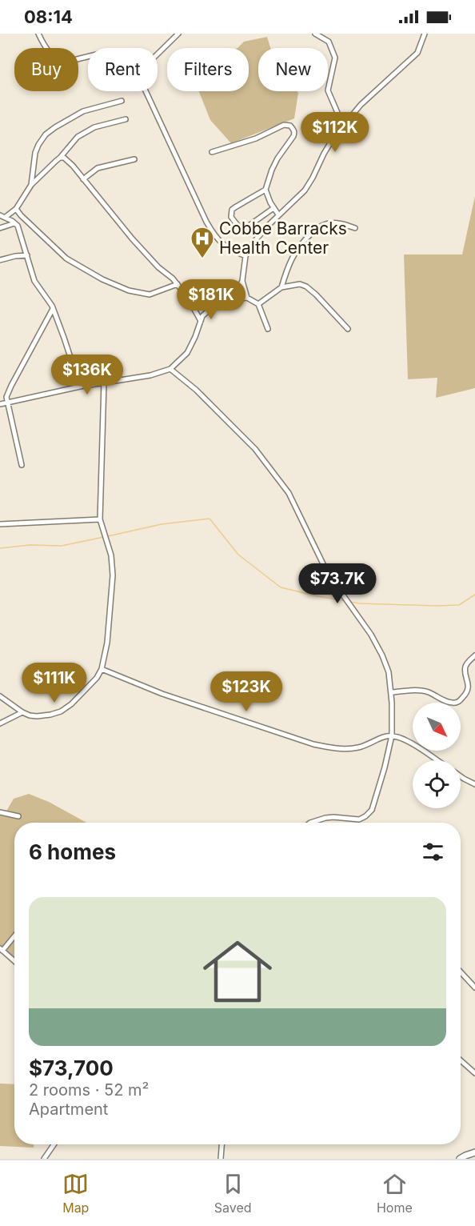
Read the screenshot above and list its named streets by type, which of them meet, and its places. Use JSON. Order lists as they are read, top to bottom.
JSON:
{
  "places": {
    "hospital": ["Cobbe Barracks Health Center"]
  },
  "north": "bottom right",
  "page": {
    "status": "08:14",
    "chip": [
      "Buy",
      "Rent",
      "Filters",
      "New"
    ],
    "price": [
      "$112K",
      "$181K",
      "$136K",
      "$73.7K",
      "$111K",
      "$123K"
    ],
    "heading": "6 homes",
    "list": [
      {
        "name": "$73,700",
        "note": "2 rooms · 52 m² · Apartment"
      }
    ],
    "tabs": ["Map", "Saved", "Home"]
  }
}
